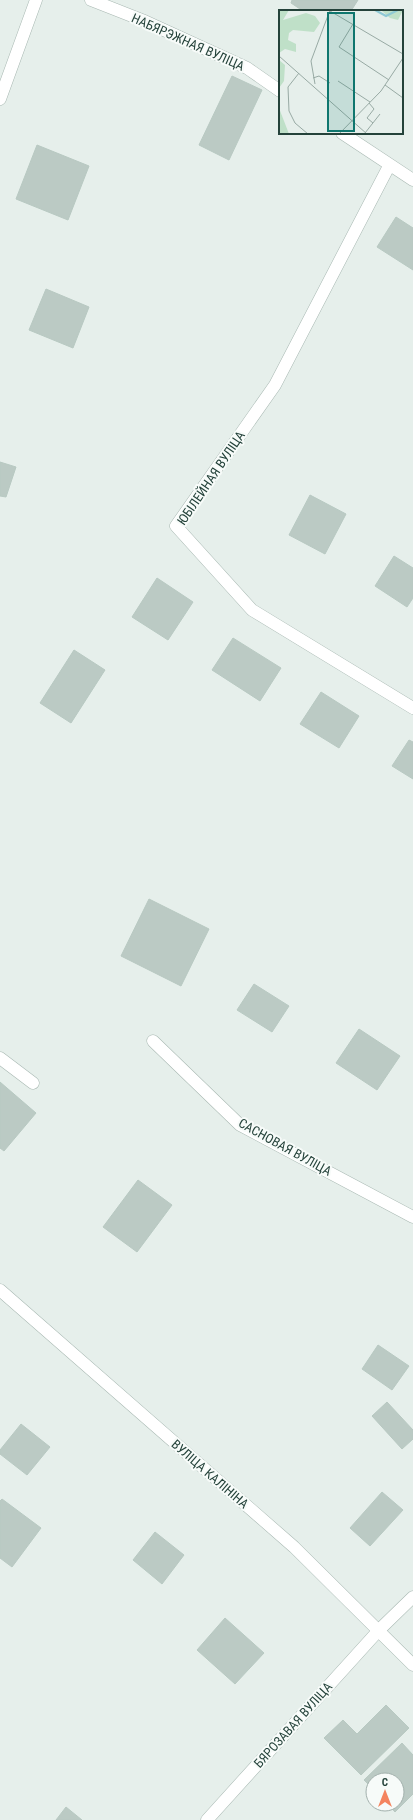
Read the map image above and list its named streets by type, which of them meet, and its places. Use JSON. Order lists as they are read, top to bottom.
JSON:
{
  "streets": {
    "street": [
      "НАБЯРЭЖНАЯ ВУЛІЦА",
      "ЮБІЛЕЙНАЯ ВУЛІЦА",
      "САСНОВАЯ ВУЛІЦА",
      "ВУЛІЦА КАЛІНІНА",
      "БЯРОЗАВАЯ ВУЛІЦА"
    ]
  },
  "crossings": [
    ["ВУЛІЦА КАЛІНІНА", "БЯРОЗАВАЯ ВУЛІЦА"]
  ],
  "north": "top"
}
